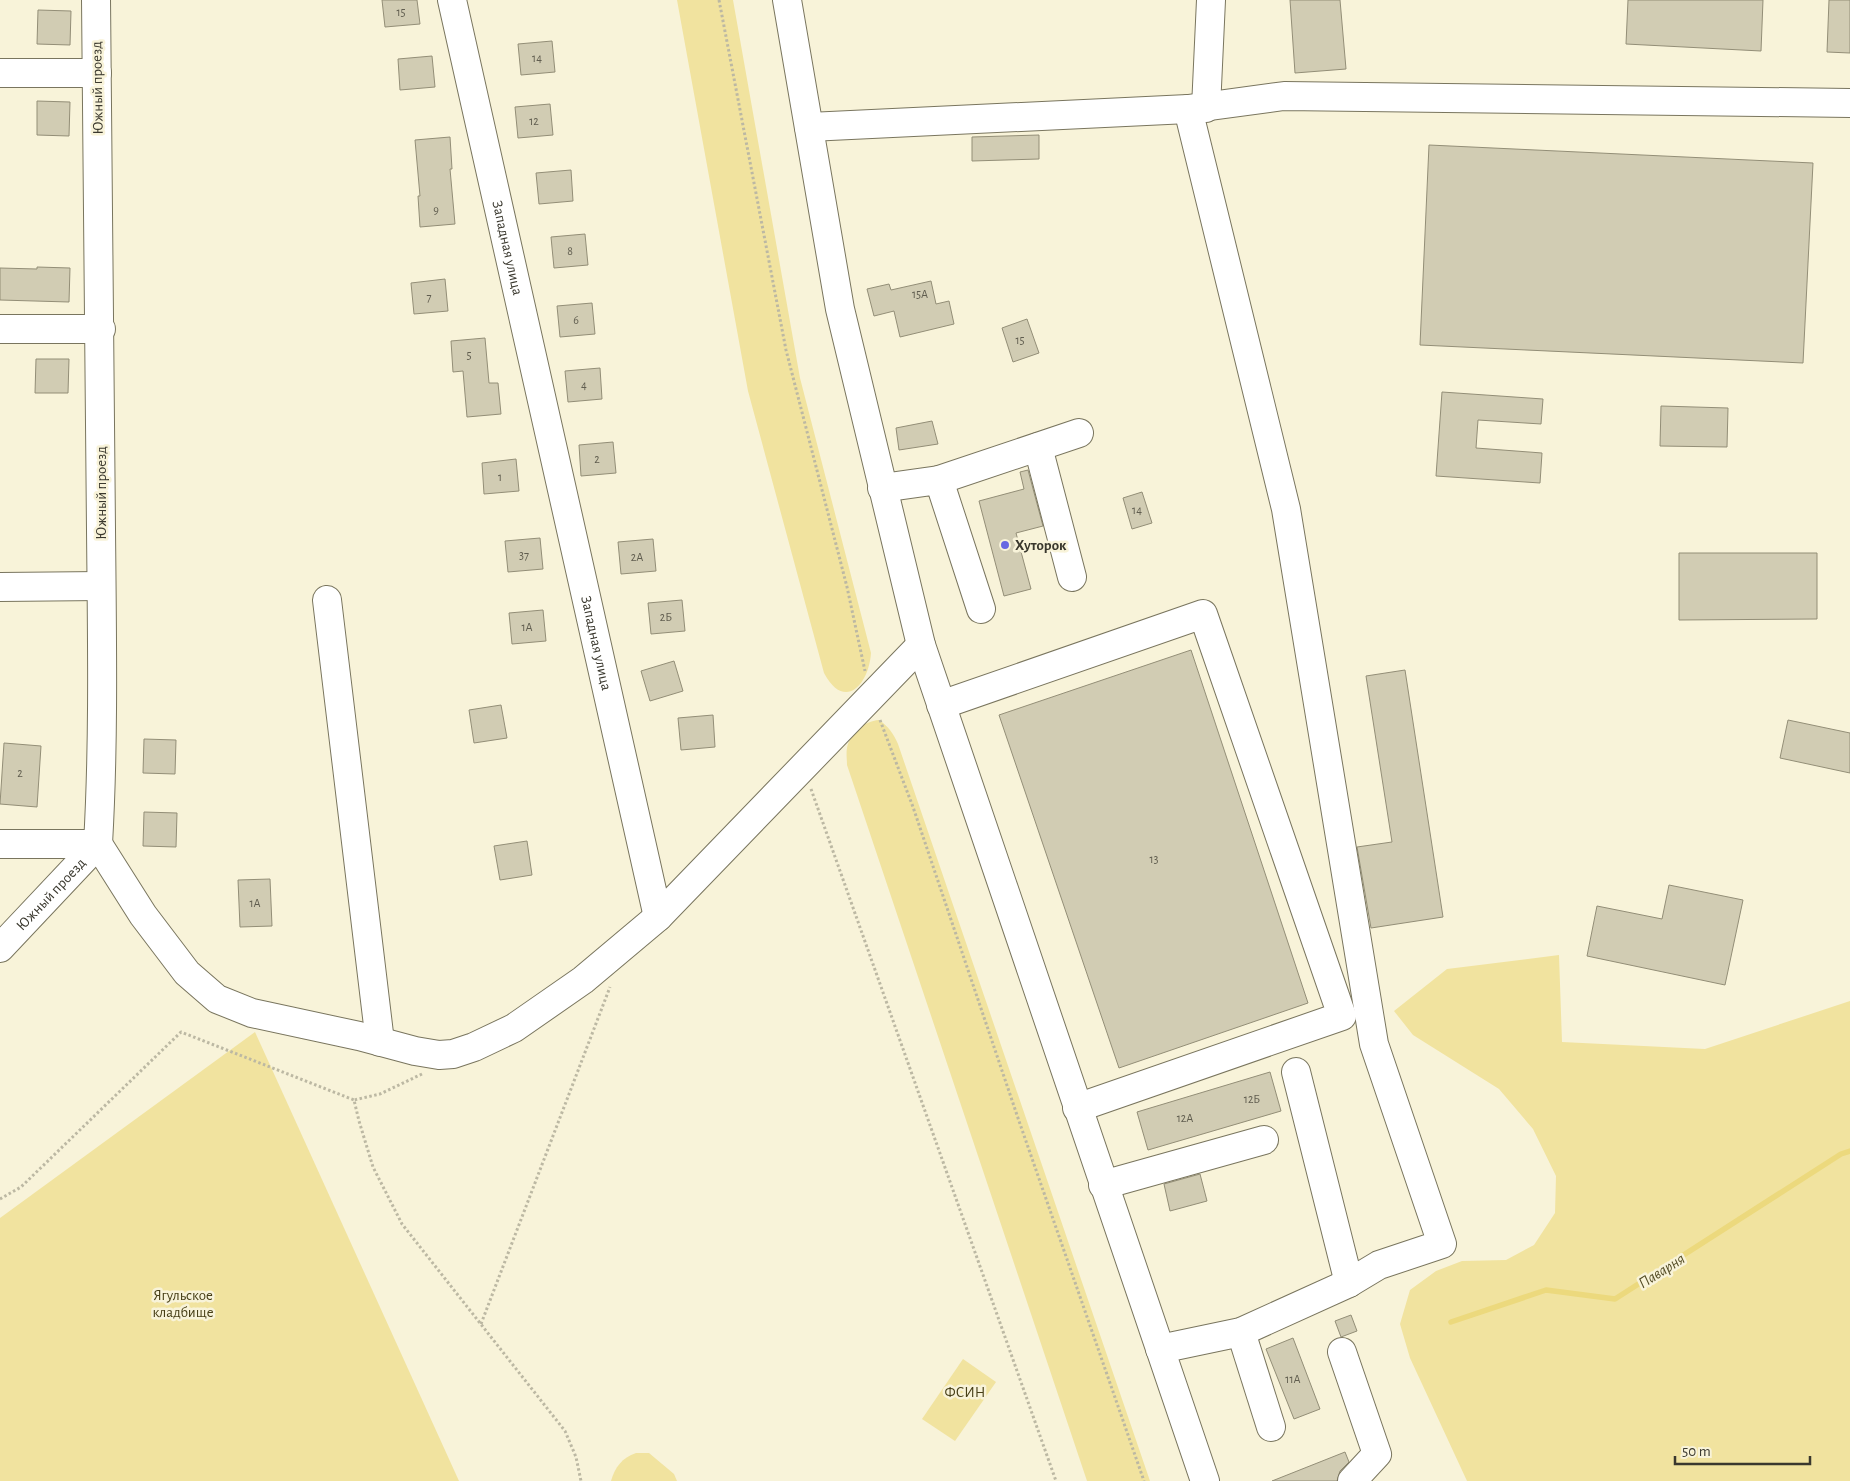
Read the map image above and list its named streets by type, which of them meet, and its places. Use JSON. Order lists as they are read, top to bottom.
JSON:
{
  "streets": {
    "street": ["Южный проезд", "Западная улица"]
  },
  "water": ["Паварня"],
  "parks": ["Ягульское кладбище", "ФСИН"],
  "places": ["Хуторок"],
  "house_numbers": [
    "15",
    "14",
    "12",
    "9",
    "8",
    "15А",
    "7",
    "6",
    "15",
    "5",
    "4",
    "2",
    "1",
    "14",
    "37",
    "2А",
    "2Б",
    "1А",
    "2",
    "13",
    "1А",
    "12Б",
    "12А",
    "11А"
  ],
  "scale_bar": "50 m"
}
